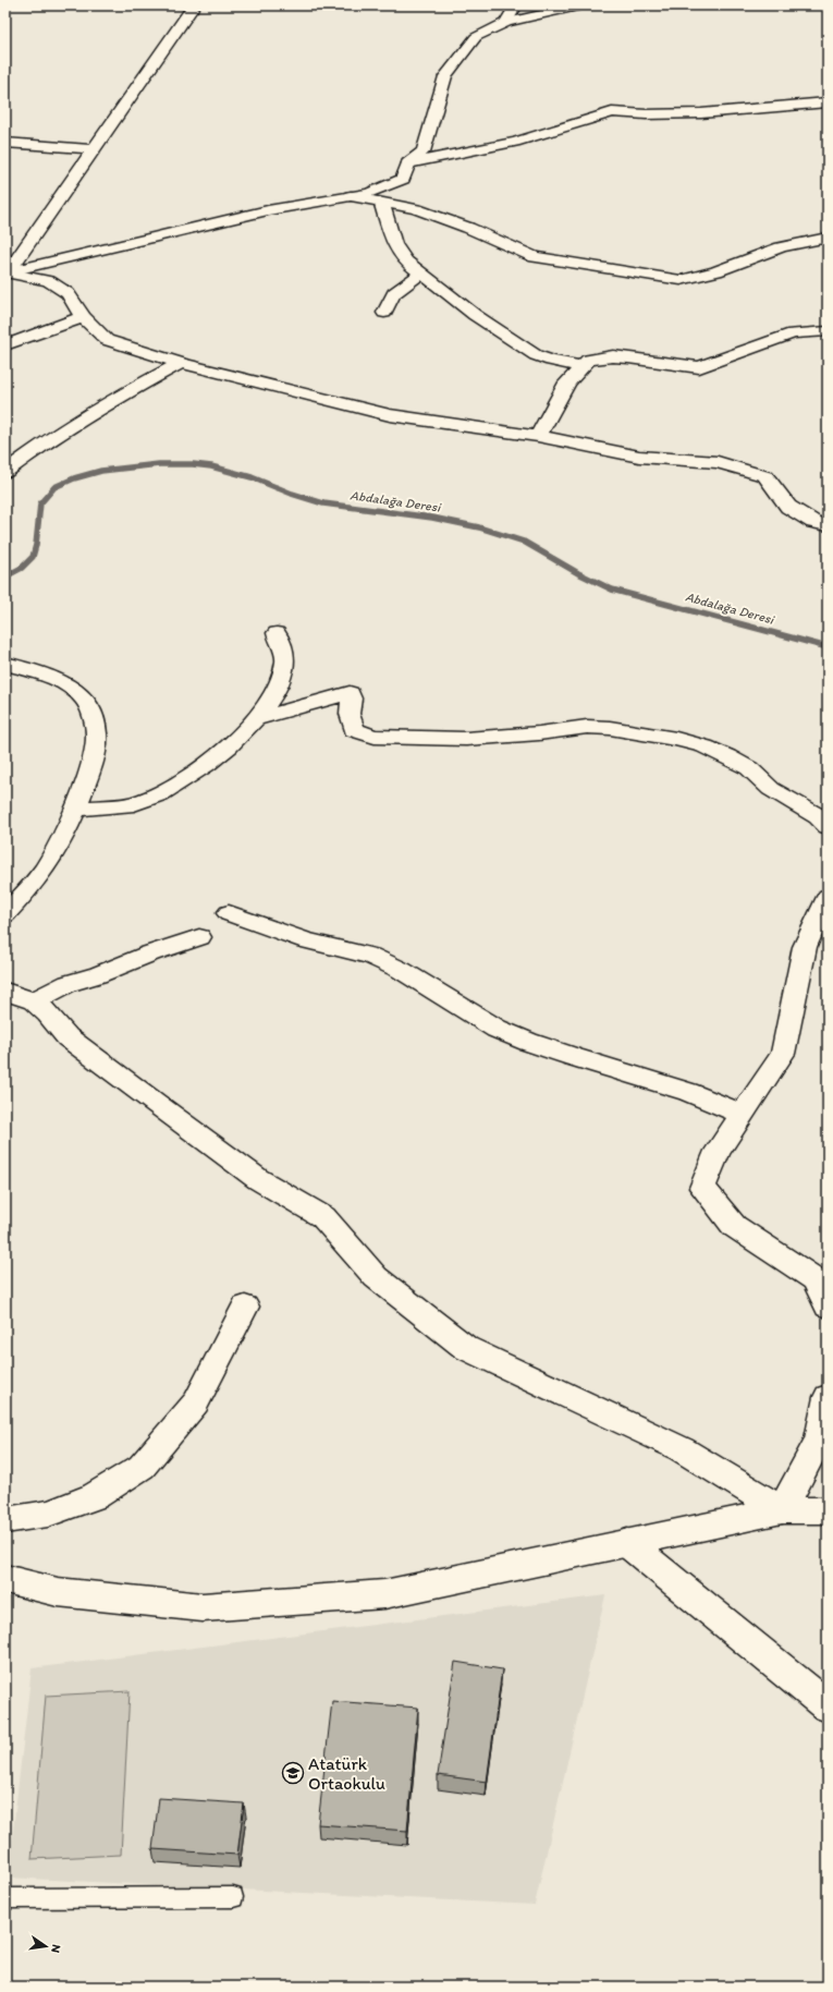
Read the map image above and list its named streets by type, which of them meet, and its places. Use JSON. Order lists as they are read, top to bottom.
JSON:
{
  "water": ["Abdalağa Deresi"],
  "places": {
    "school or university": ["Atatürk Ortaokulu"]
  },
  "north": "right"
}
